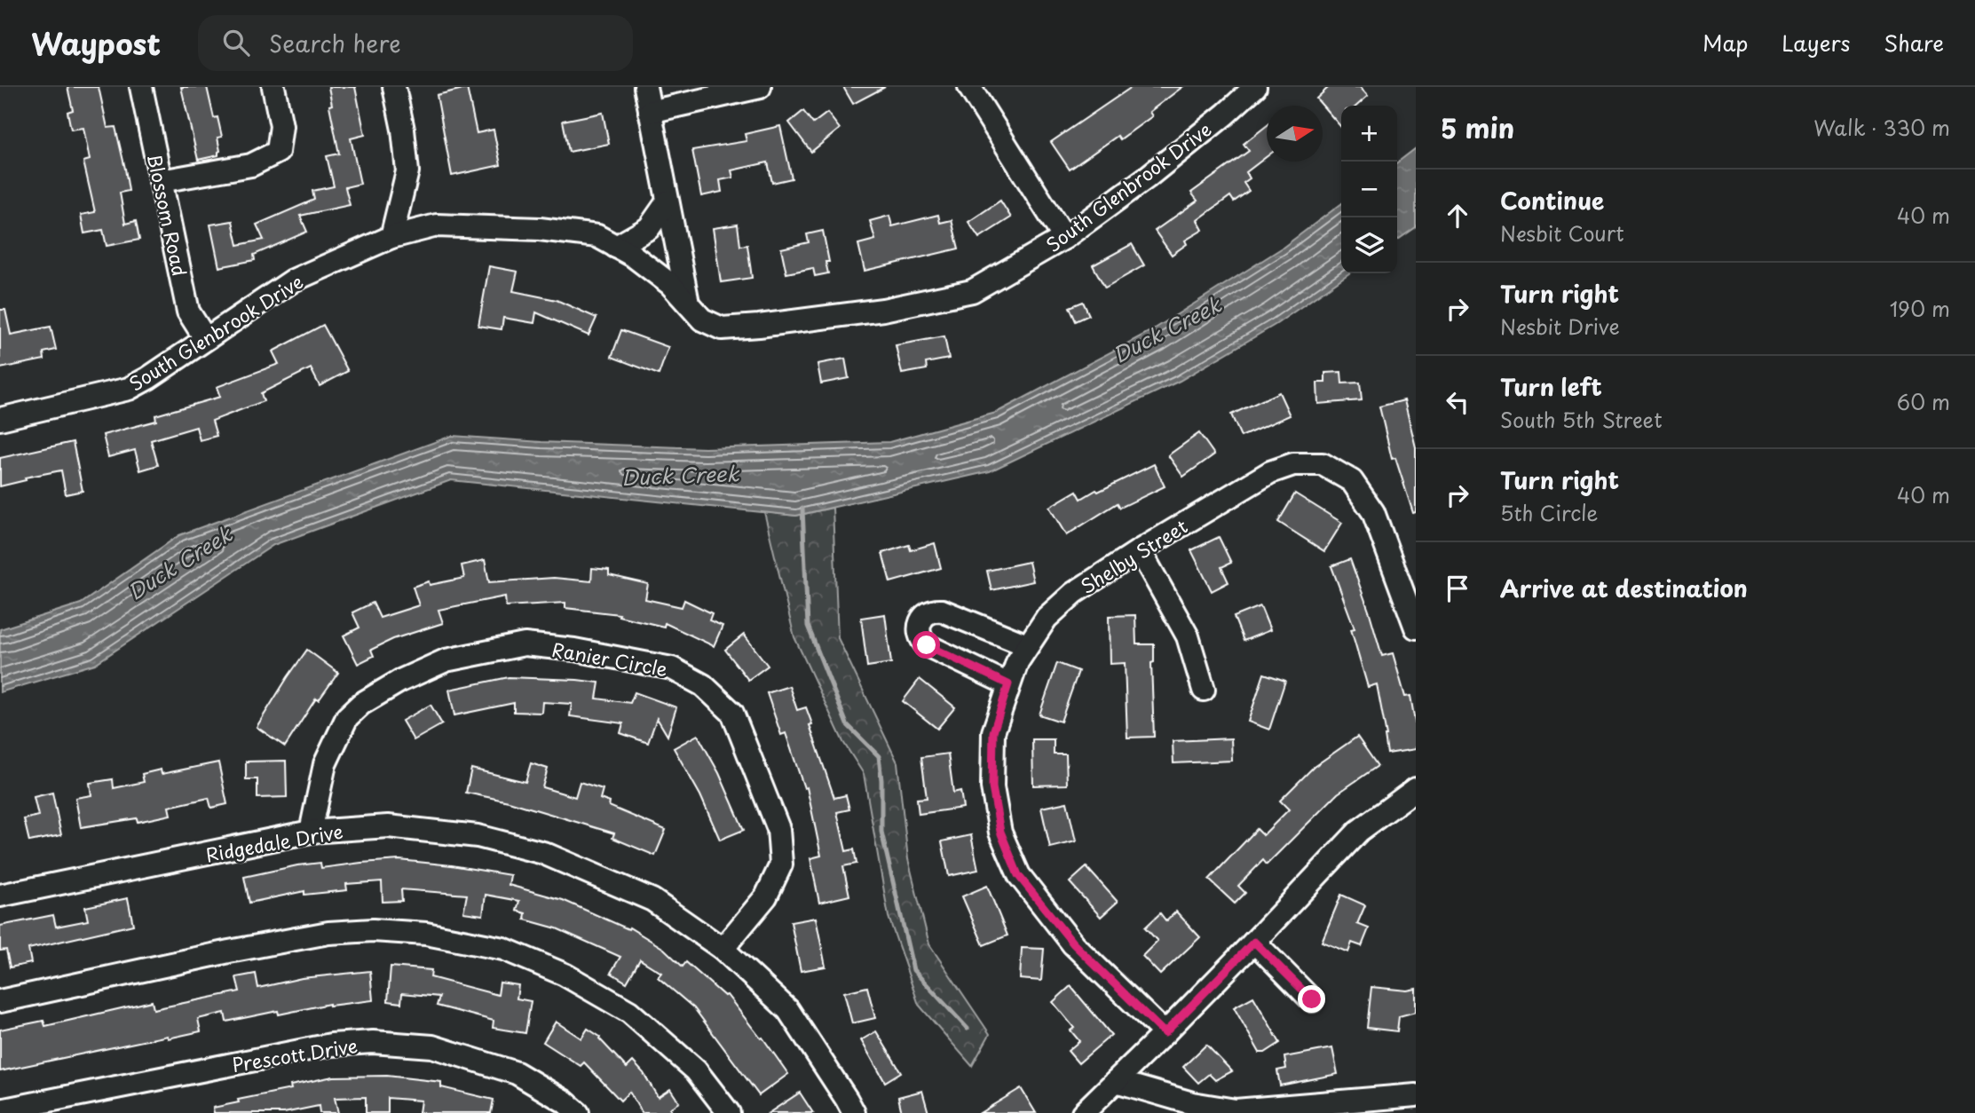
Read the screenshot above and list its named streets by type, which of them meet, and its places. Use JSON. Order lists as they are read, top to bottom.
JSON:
{
  "streets": {
    "street": [
      "South Glenbrook Drive",
      "Blossom Road",
      "Shelby Street",
      "Ranier Circle",
      "Ridgedale Drive",
      "Prescott Drive"
    ]
  },
  "crossings": [
    ["South Glenbrook Drive", "Blossom Road"],
    ["Ranier Circle", "Ridgedale Drive"]
  ],
  "water": ["Duck Creek"],
  "north": "right",
  "page": {
    "header": "Waypost",
    "search": "Search here",
    "nav": ["Map", "Layers", "Share"],
    "heading": ["5 min", "Walk · 330 m"],
    "map_buttons": ["+", "−"],
    "list": [
      ["Continue", "Nesbit Court", "40 m"],
      ["Turn right", "Nesbit Drive", "190 m"],
      ["Turn left", "South 5th Street", "60 m"],
      ["Turn right", "5th Circle", "40 m"],
      "Arrive at destination"
    ]
  }
}
